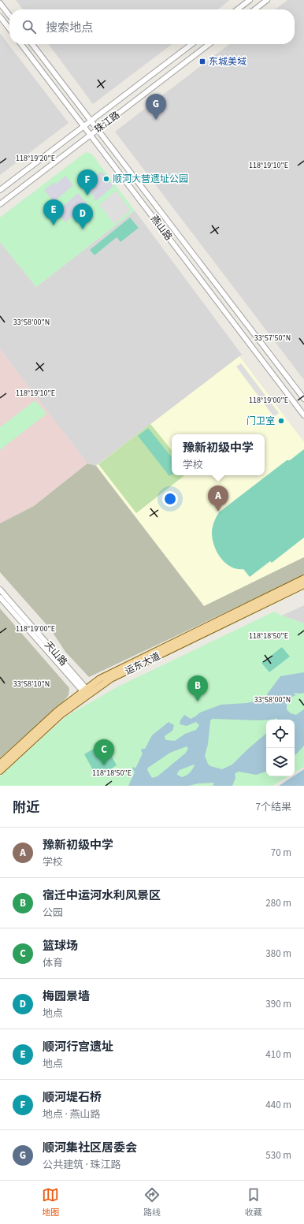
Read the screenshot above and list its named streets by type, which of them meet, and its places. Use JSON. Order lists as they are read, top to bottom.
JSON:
{
  "streets": {
    "main road": ["运东大道"],
    "street": ["珠江路", "燕山路", "天山路"]
  },
  "crossings": [
    ["珠江路", "燕山路"],
    ["天山路", "运东大道"]
  ],
  "places": {
    "transit": ["东城美域"],
    "other": ["顺河大营遗址公园", "门卫室"]
  },
  "page": {
    "search": "搜索地点",
    "pins": [
      "G",
      "F",
      "E",
      "D",
      "A",
      "B",
      "C"
    ],
    "popup": ["豫新初级中学", "学校"],
    "heading": ["附近", "7个结果"],
    "list": [
      {
        "mark": "A",
        "name": "豫新初级中学",
        "note": "学校",
        "value": "70 m"
      },
      {
        "mark": "B",
        "name": "宿迁中运河水利风景区",
        "note": "公园",
        "value": "280 m"
      },
      {
        "mark": "C",
        "name": "篮球场",
        "note": "体育",
        "value": "380 m"
      },
      {
        "mark": "D",
        "name": "梅园景墙",
        "note": "地点",
        "value": "390 m"
      },
      {
        "mark": "E",
        "name": "顺河行宫遗址",
        "note": "地点",
        "value": "410 m"
      },
      {
        "mark": "F",
        "name": "顺河堤石桥",
        "note": "地点 · 燕山路",
        "value": "440 m"
      },
      {
        "mark": "G",
        "name": "顺河集社区居委会",
        "note": "公共建筑 · 珠江路",
        "value": "530 m"
      }
    ],
    "nav": ["地图", "路线", "收藏"]
  },
  "coordinates": [
    "118°19'20\"E",
    "118°19'10\"E",
    "33°58'00\"N",
    "33°57'50\"N",
    "118°19'00\"E",
    "118°18'50\"E",
    "33°58'10\"N"
  ]
}
